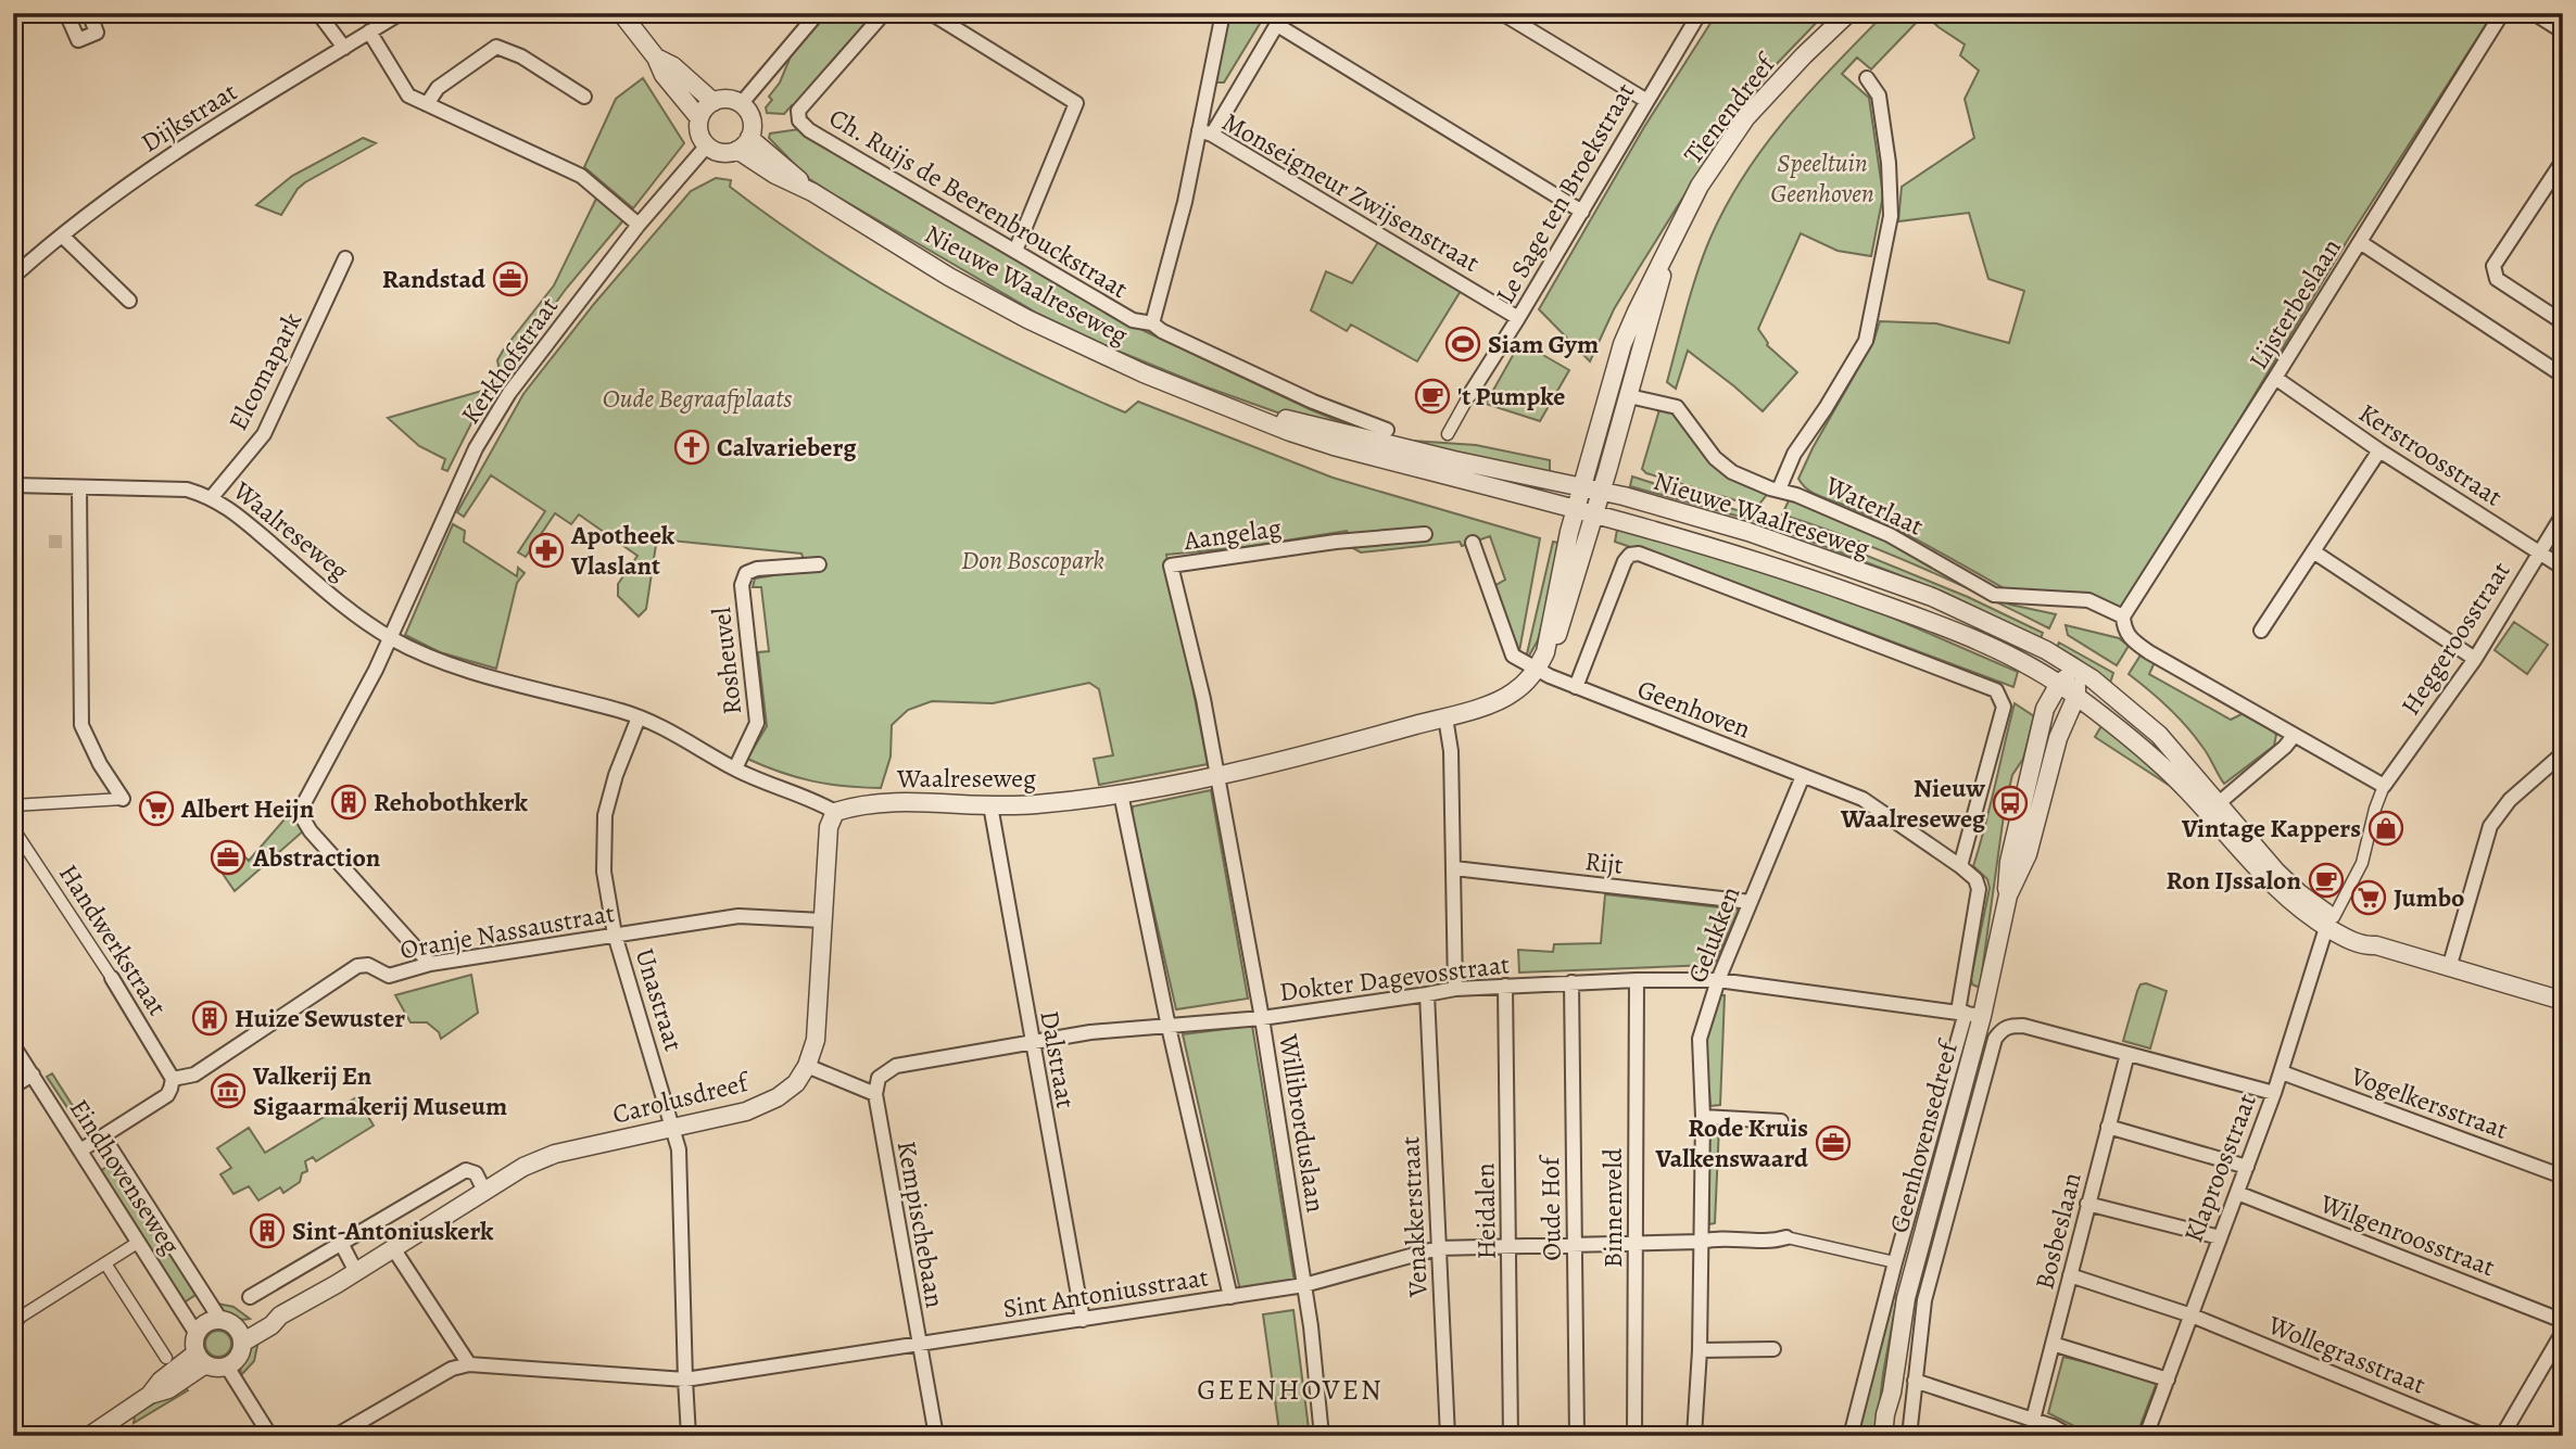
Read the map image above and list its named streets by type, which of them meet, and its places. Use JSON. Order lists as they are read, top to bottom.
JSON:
{
  "streets": {
    "street": [
      "Tienendreef",
      "Dijkstraat",
      "Monseigneur Zwijsenstraat",
      "Le Sage ten Broekstraat",
      "Ch. Ruijs de Beerenbrouckstraat",
      "Nieuwe Waalreseweg",
      "Lijsterbeslaan",
      "Kerkhofstraat",
      "Elcomapark",
      "Kerstroosstraat",
      "Waterlaat",
      "Waalreseweg",
      "Aangelag",
      "Heggeroosstraat",
      "Rosheuvel",
      "Geenhoven",
      "Rijt",
      "Oranje Nassaustraat",
      "Gelukken",
      "Handwerkstraat",
      "Dokter Dagevosstraat",
      "Unastraat",
      "Dalstraat",
      "Carolusdreef",
      "Vogelkersstraat",
      "Willibrorduslaan",
      "Geenhovensedreef",
      "Klaproosstraat",
      "Eindhovenseweg",
      "Binnenveld",
      "Oude Hof",
      "Heidalen",
      "Venakkerstraat",
      "Kempischebaan",
      "Bosbeslaan",
      "Wilgenroosstraat",
      "Sint Antoniusstraat",
      "Wollegrasstraat"
    ]
  },
  "crossings": [
    ["Tienendreef", "Nieuwe Waalreseweg"],
    ["Tienendreef", "Waterlaat"],
    ["Tienendreef", "Waalreseweg"],
    ["Monseigneur Zwijsenstraat", "Le Sage ten Broekstraat"],
    ["Nieuwe Waalreseweg", "Kerkhofstraat"],
    ["Nieuwe Waalreseweg", "Waalreseweg"],
    ["Nieuwe Waalreseweg", "Geenhovensedreef"],
    ["Nieuwe Waalreseweg", "Klaproosstraat"],
    ["Lijsterbeslaan", "Kerstroosstraat"],
    ["Lijsterbeslaan", "Waterlaat"],
    ["Kerkhofstraat", "Waalreseweg"],
    ["Kerkhofstraat", "Oranje Nassaustraat"],
    ["Elcomapark", "Waalreseweg"],
    ["Kerstroosstraat", "Heggeroosstraat"],
    ["Waalreseweg", "Aangelag"],
    ["Waalreseweg", "Rosheuvel"],
    ["Waalreseweg", "Geenhoven"],
    ["Waalreseweg", "Unastraat"],
    ["Waalreseweg", "Dalstraat"],
    ["Waalreseweg", "Carolusdreef"],
    ["Waalreseweg", "Willibrorduslaan"],
    ["Aangelag", "Willibrorduslaan"],
    ["Geenhoven", "Gelukken"],
    ["Geenhoven", "Geenhovensedreef"],
    ["Rijt", "Gelukken"],
    ["Oranje Nassaustraat", "Handwerkstraat"],
    ["Oranje Nassaustraat", "Unastraat"],
    ["Oranje Nassaustraat", "Carolusdreef"],
    ["Oranje Nassaustraat", "Eindhovenseweg"],
    ["Gelukken", "Dokter Dagevosstraat"],
    ["Gelukken", "Sint Antoniusstraat"],
    ["Dokter Dagevosstraat", "Dalstraat"],
    ["Dokter Dagevosstraat", "Willibrorduslaan"],
    ["Dokter Dagevosstraat", "Geenhovensedreef"],
    ["Dokter Dagevosstraat", "Binnenveld"],
    ["Dokter Dagevosstraat", "Oude Hof"],
    ["Dokter Dagevosstraat", "Heidalen"],
    ["Dokter Dagevosstraat", "Venakkerstraat"],
    ["Dokter Dagevosstraat", "Kempischebaan"],
    ["Unastraat", "Carolusdreef"],
    ["Unastraat", "Sint Antoniusstraat"],
    ["Dalstraat", "Sint Antoniusstraat"],
    ["Carolusdreef", "Eindhovenseweg"],
    ["Vogelkersstraat", "Klaproosstraat"],
    ["Willibrorduslaan", "Sint Antoniusstraat"],
    ["Geenhovensedreef", "Bosbeslaan"],
    ["Geenhovensedreef", "Sint Antoniusstraat"],
    ["Klaproosstraat", "Wilgenroosstraat"],
    ["Klaproosstraat", "Wollegrasstraat"],
    ["Binnenveld", "Sint Antoniusstraat"],
    ["Oude Hof", "Sint Antoniusstraat"],
    ["Heidalen", "Sint Antoniusstraat"],
    ["Venakkerstraat", "Sint Antoniusstraat"],
    ["Kempischebaan", "Sint Antoniusstraat"],
    ["Bosbeslaan", "Wollegrasstraat"]
  ],
  "districts": ["GEENHOVEN"],
  "parks": ["Speeltuin Geenhoven", "Oude Begraafplaats", "Don Boscopark"],
  "places": {
    "office": ["Randstad", "Abstraction", "Rode Kruis Valkenswaard"],
    "sports": ["Siam Gym"],
    "cafe": ["'t Pumpke", "Ron IJssalon"],
    "church": ["Calvarieberg"],
    "pharmacy": ["Apotheek Vlaslant"],
    "building": ["Rehobothkerk", "Huize Sewuster", "Sint-Antoniuskerk"],
    "bus stop": ["Nieuw Waalreseweg"],
    "supermarket": ["Albert Heijn", "Jumbo"],
    "shop": ["Vintage Kappers"],
    "museum": ["Valkerij En Sigaarmakerij Museum"]
  }
}
